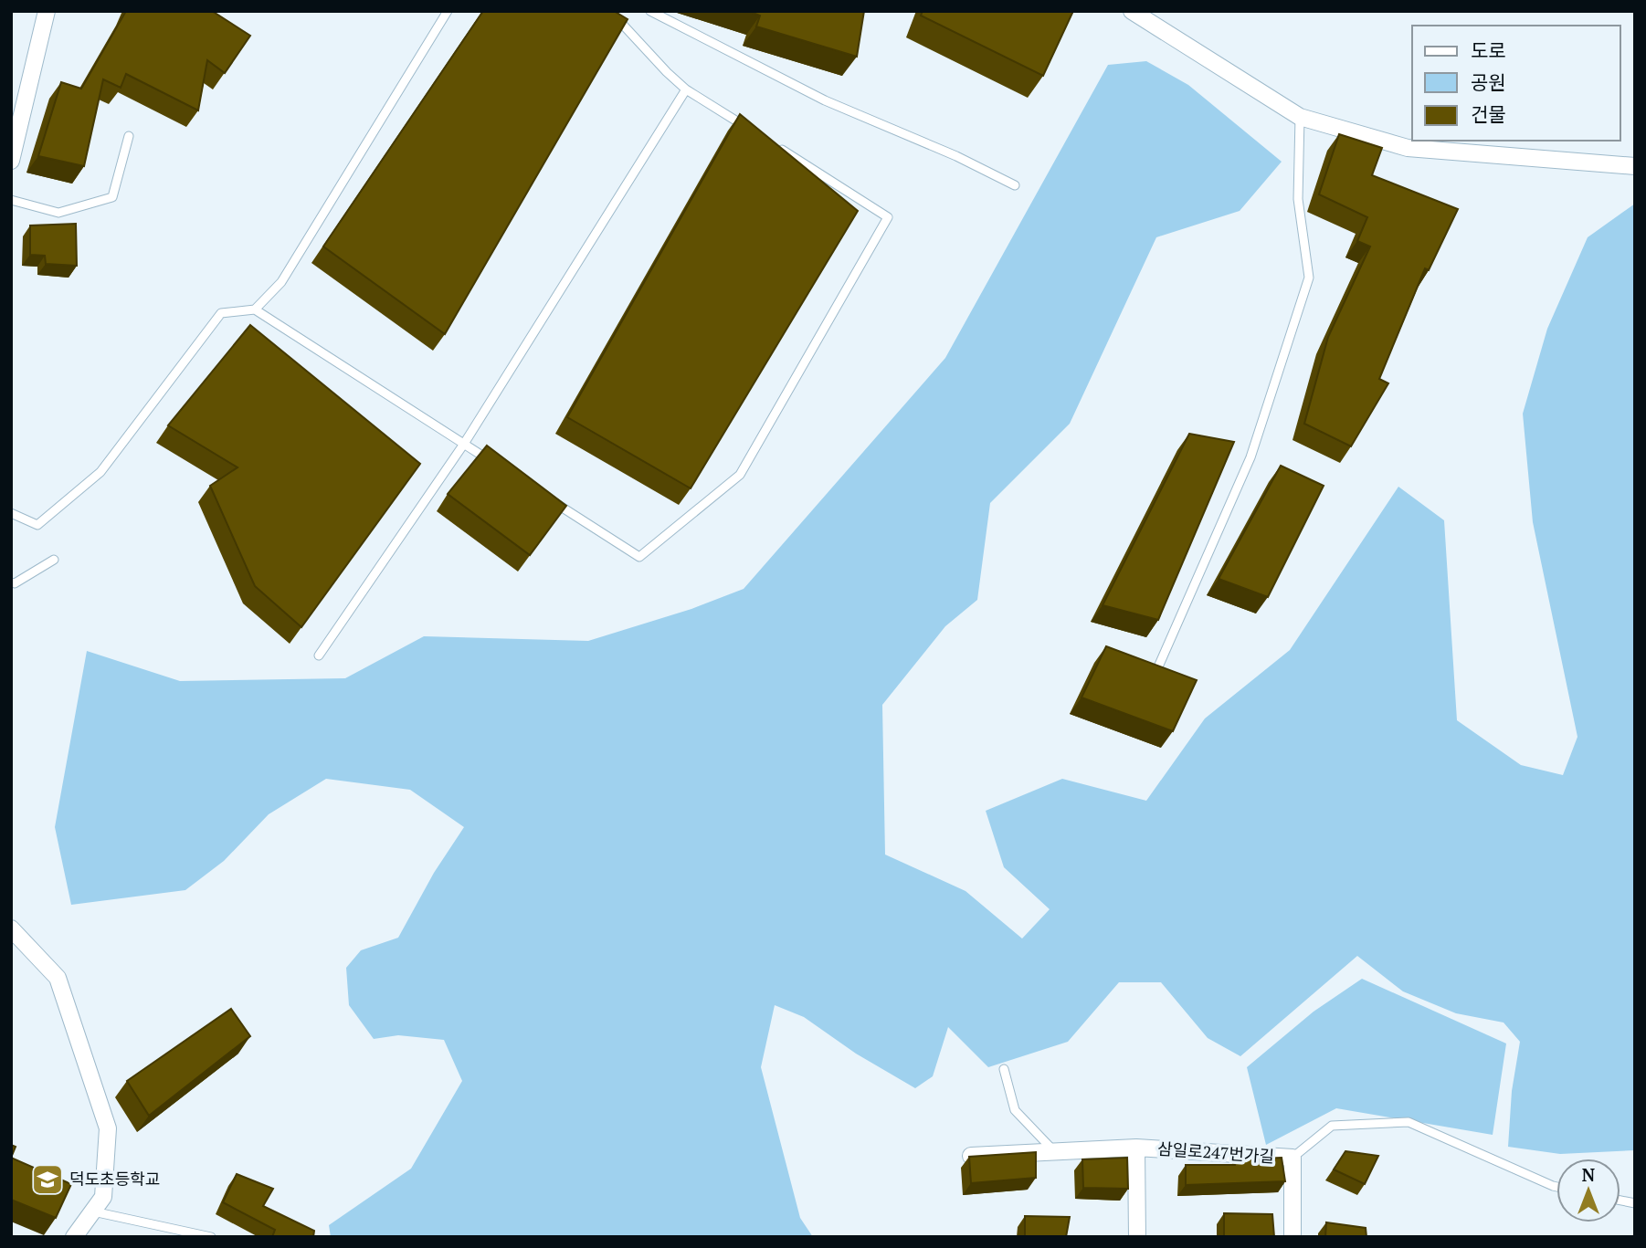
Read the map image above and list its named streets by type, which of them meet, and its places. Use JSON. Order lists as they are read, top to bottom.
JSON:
{
  "streets": {
    "street": ["삼일로247번가길"]
  },
  "places": {
    "school or university": ["덕도초등학교"]
  },
  "legend": ["도로", "공원", "건물"],
  "north": "top"
}
